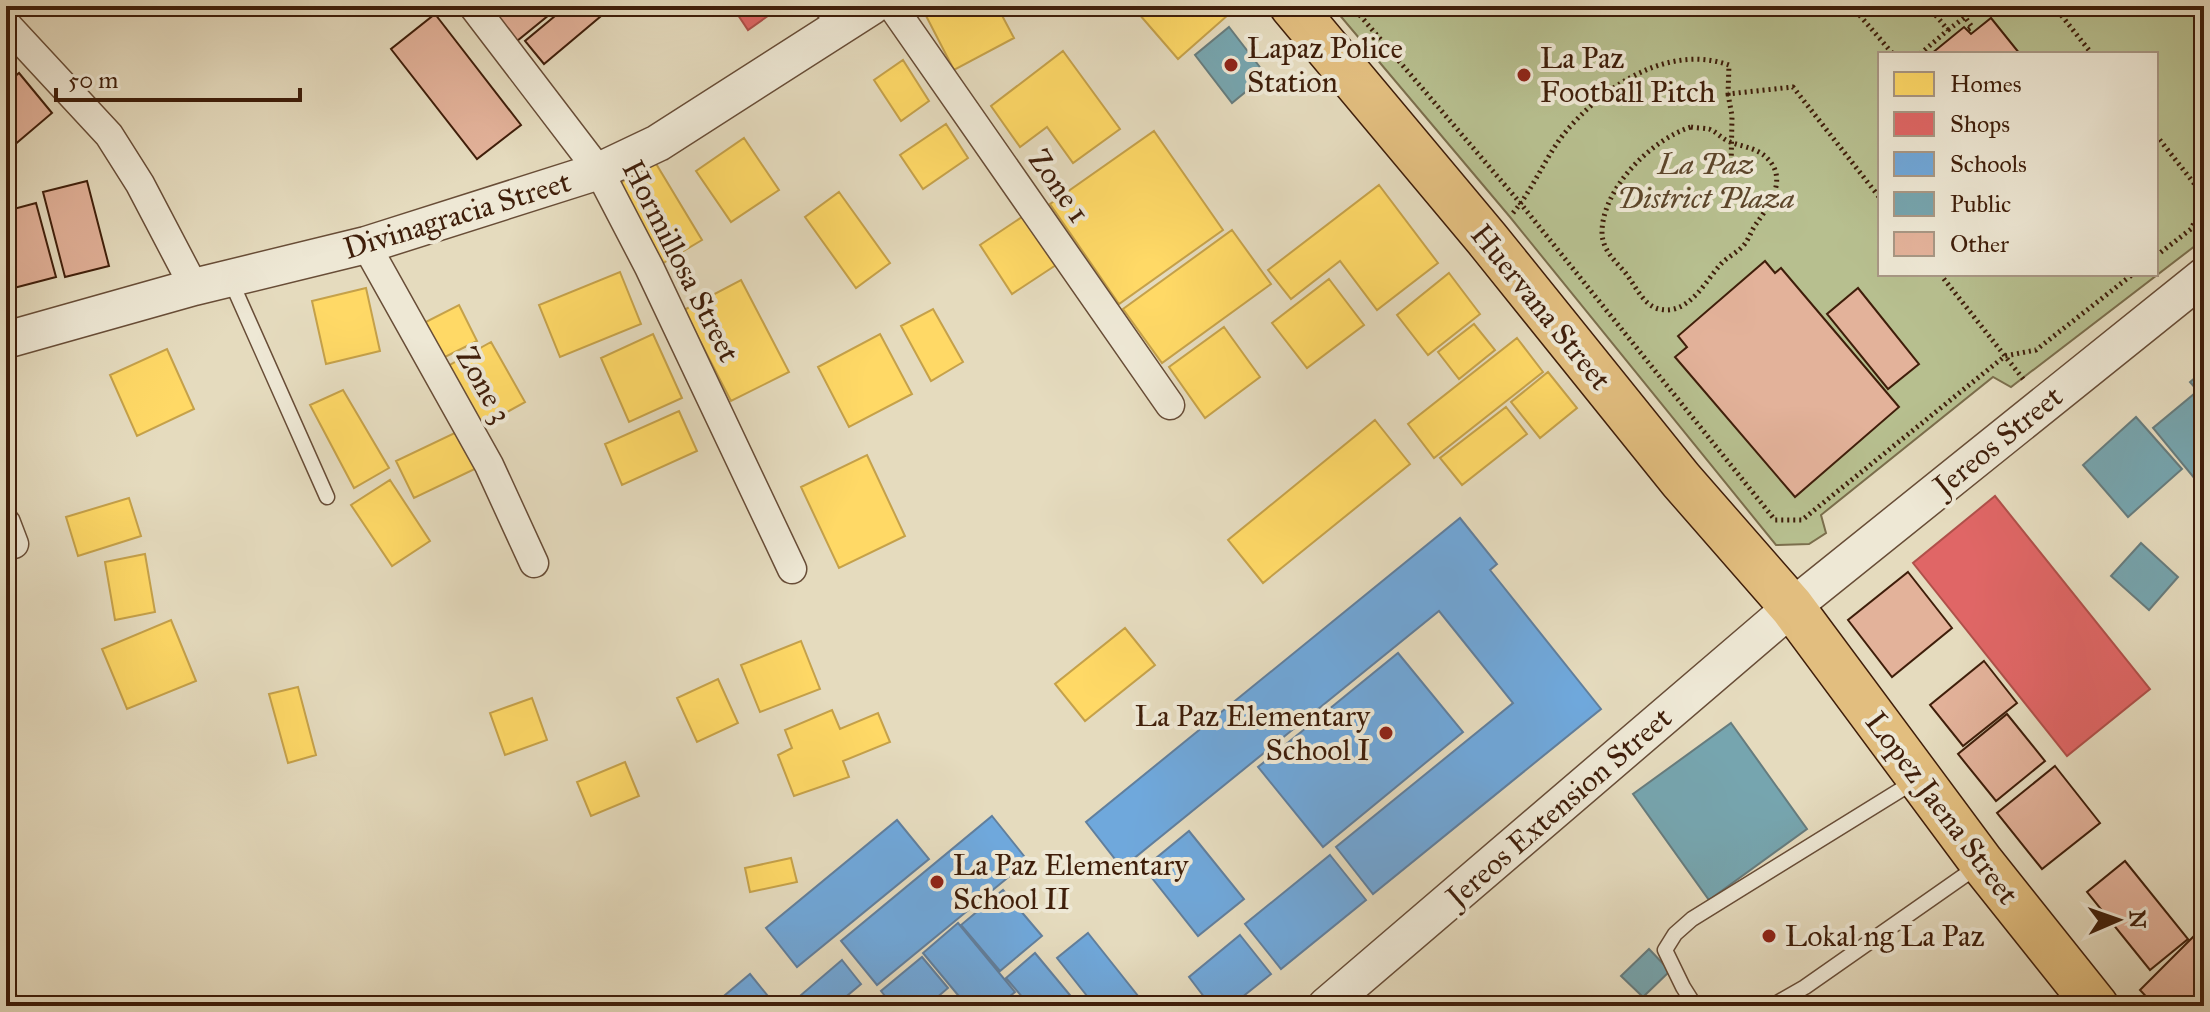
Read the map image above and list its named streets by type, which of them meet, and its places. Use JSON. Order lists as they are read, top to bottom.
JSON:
{
  "streets": {
    "main road": ["Huervana Street", "Lopez Jaena Street"],
    "street": [
      "Zone 1",
      "Divinagracia Street",
      "Hormillosa Street",
      "Zone 3",
      "Jereos Street",
      "Jereos Extension Street"
    ]
  },
  "crossings": [
    ["Divinagracia Street", "Hormillosa Street"],
    ["Divinagracia Street", "Zone 3"],
    ["Huervana Street", "Jereos Street"],
    ["Huervana Street", "Jereos Extension Street"],
    ["Huervana Street", "Lopez Jaena Street"],
    ["Jereos Street", "Jereos Extension Street"],
    ["Jereos Street", "Lopez Jaena Street"],
    ["Jereos Extension Street", "Lopez Jaena Street"]
  ],
  "parks": ["La Paz District Plaza"],
  "places": [
    "Lapaz Police Station",
    "La Paz Football Pitch",
    "La Paz Elementary School I",
    "La Paz Elementary School II",
    "Lokal ng La Paz"
  ],
  "legend": [
    "Homes",
    "Shops",
    "Schools",
    "Public",
    "Other"
  ],
  "scale_bar": "50 m",
  "north": "right"
}
